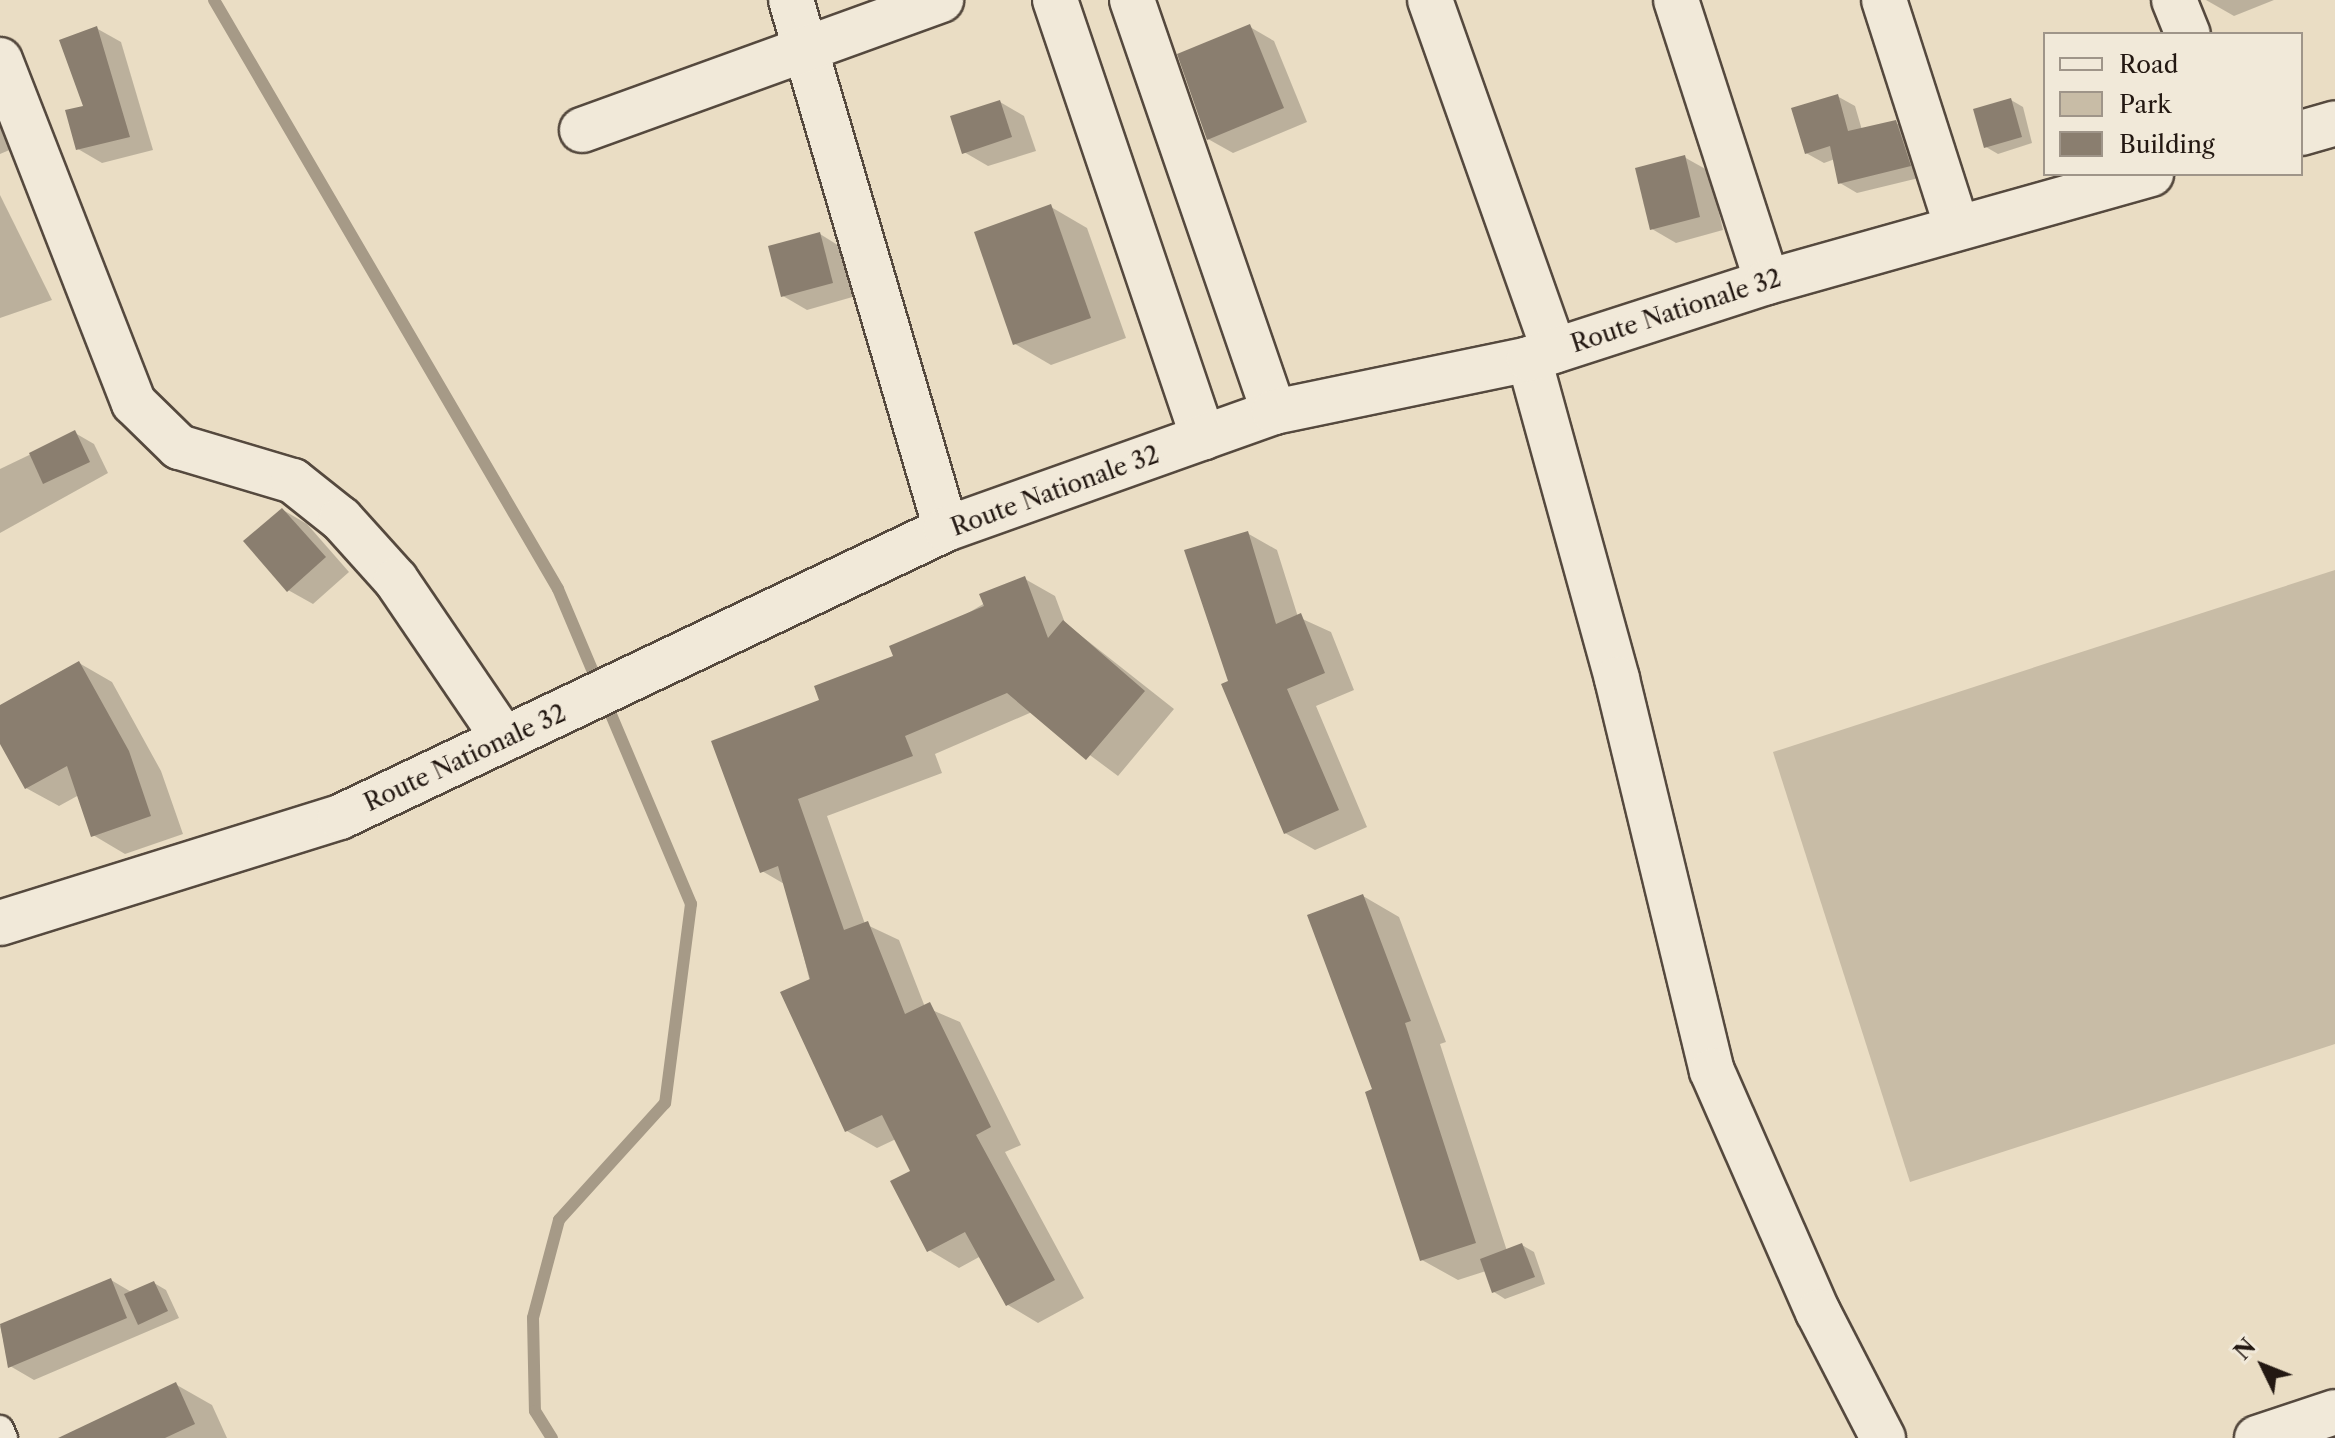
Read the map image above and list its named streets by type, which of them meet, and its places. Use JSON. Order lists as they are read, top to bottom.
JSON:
{
  "streets": {
    "street": ["Route Nationale 32"]
  },
  "legend": ["Road", "Park", "Building"],
  "north": "top left"
}
